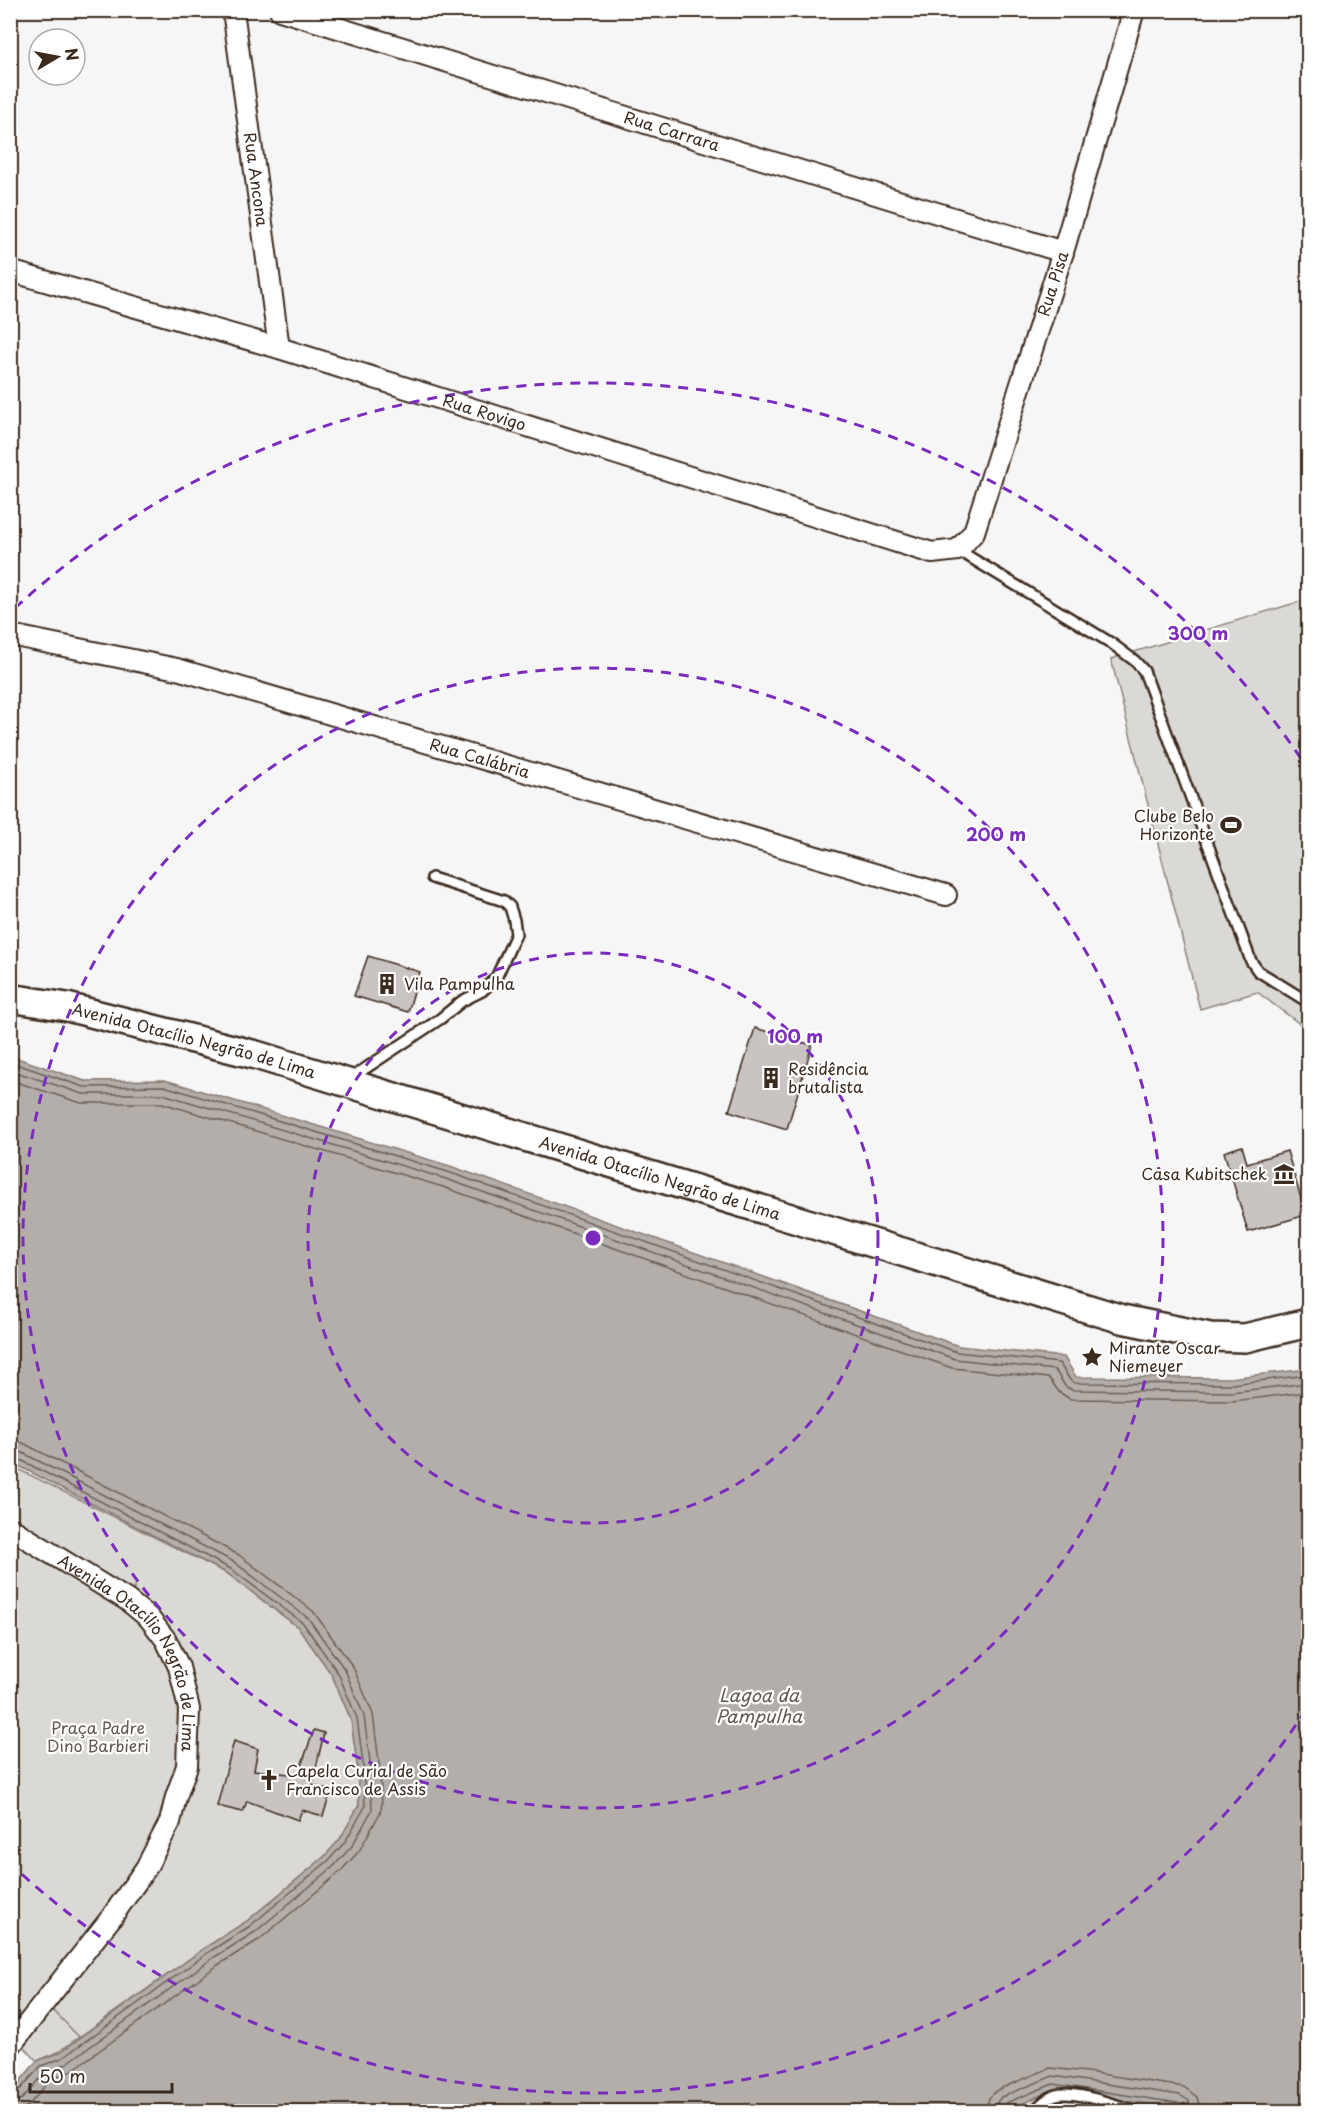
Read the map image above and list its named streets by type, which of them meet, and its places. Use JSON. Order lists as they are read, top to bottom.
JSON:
{
  "streets": {
    "street": [
      "Rua Carrara",
      "Rua Ancona",
      "Rua Pisa",
      "Rua Rovigo",
      "Rua Calábria",
      "Avenida Otacílio Negrão de Lima"
    ]
  },
  "crossings": [
    ["Rua Carrara", "Rua Pisa"],
    ["Rua Ancona", "Rua Rovigo"],
    ["Rua Pisa", "Rua Rovigo"]
  ],
  "water": ["Lagoa da Pampulha"],
  "parks": ["Praça Padre Dino Barbieri"],
  "places": {
    "sports": ["Clube Belo Horizonte"],
    "building": ["Vila Pampulha", "Residência brutalista"],
    "museum": ["Casa Kubitschek"],
    "place": ["Mirante Oscar Niemeyer"],
    "church": ["Capela Curial de São Francisco de Assis"]
  },
  "scale_bar": "50 m",
  "north": "right",
  "rings": ["300 m", "200 m", "100 m"]
}
